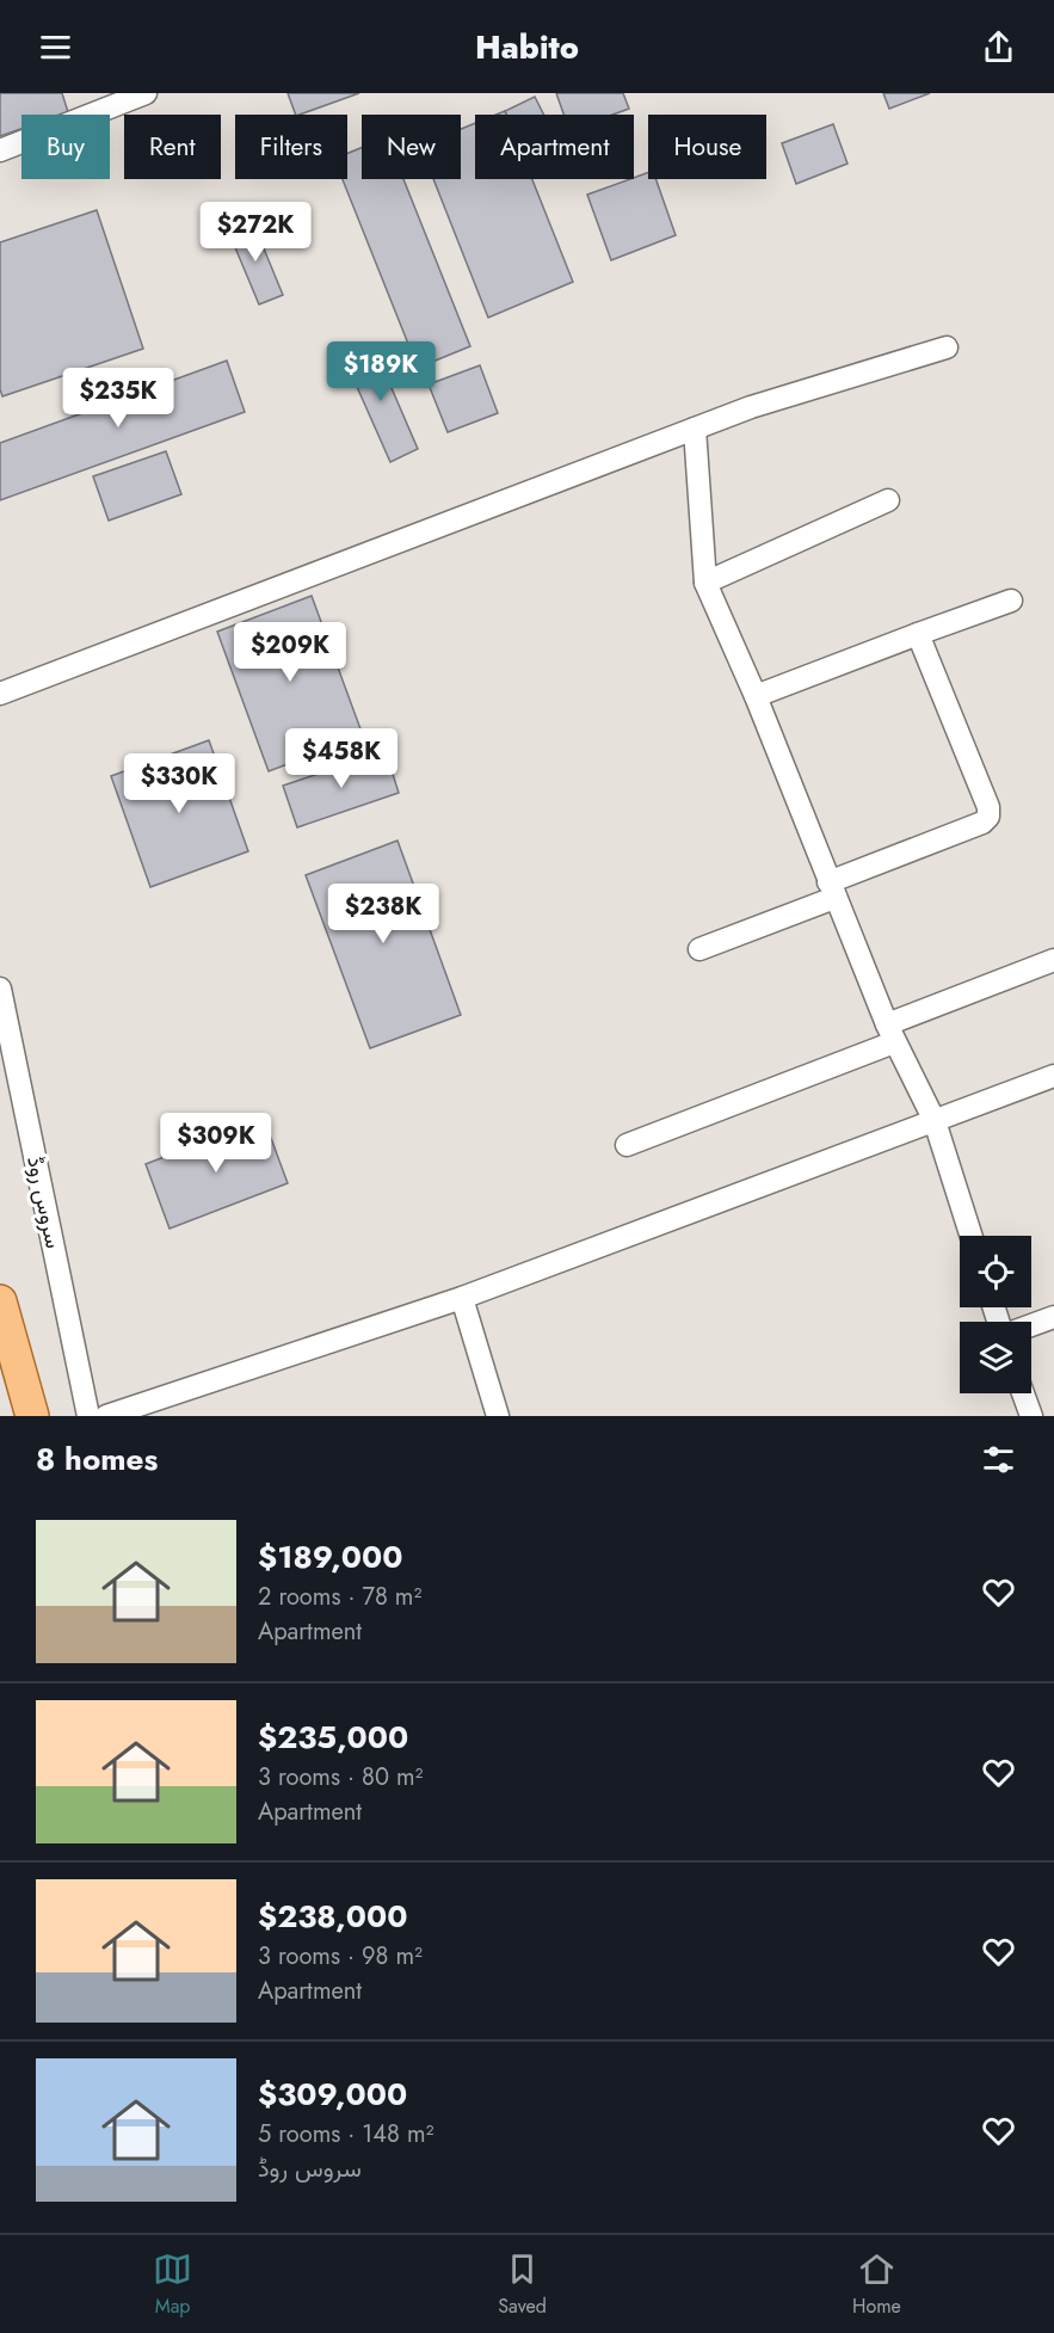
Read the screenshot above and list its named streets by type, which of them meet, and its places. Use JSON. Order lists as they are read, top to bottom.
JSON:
{
  "streets": {
    "street": ["سروس روڈ"]
  },
  "page": {
    "header": "Habito",
    "chip": [
      "Buy",
      "Rent",
      "Filters",
      "New",
      "Apartment",
      "House"
    ],
    "price": [
      "$272K",
      "$189K",
      "$235K",
      "$209K",
      "$458K",
      "$330K",
      "$238K",
      "$309K"
    ],
    "heading": "8 homes",
    "list": [
      {
        "name": "$189,000",
        "note": "2 rooms · 78 m² · Apartment"
      },
      {
        "name": "$235,000",
        "note": "3 rooms · 80 m² · Apartment"
      },
      {
        "name": "$238,000",
        "note": "3 rooms · 98 m² · Apartment"
      },
      {
        "name": "$309,000",
        "note": "5 rooms · 148 m² · سروس روڈ"
      }
    ],
    "tabs": ["Map", "Saved", "Home"]
  }
}
